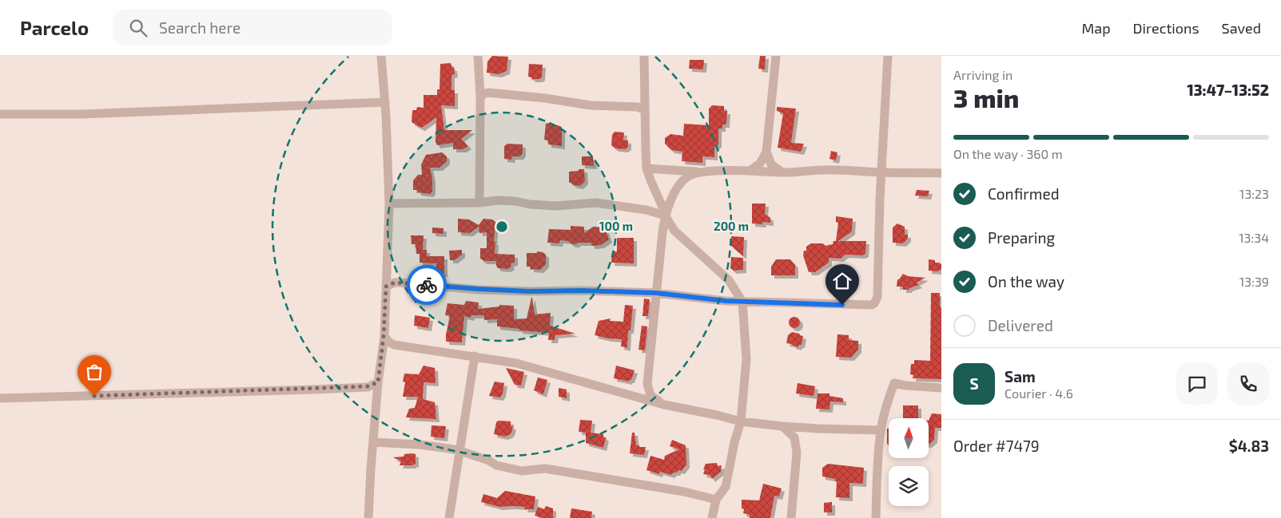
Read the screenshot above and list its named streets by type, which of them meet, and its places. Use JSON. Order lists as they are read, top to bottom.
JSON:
{
  "north": "top",
  "page": {
    "header": "Parcelo",
    "search": "Search here",
    "nav": ["Map", "Directions", "Saved"],
    "heading": ["3 min", "Arriving in", "13:47–13:52"],
    "panel": [
      "Sam",
      "Courier · 4.6",
      "Order #7479",
      "$4.83"
    ],
    "bar": "On the way · 360 m",
    "list": [
      ["Confirmed", "13:23"],
      ["Preparing", "13:34"],
      ["On the way", "13:39"],
      "Delivered"
    ],
    "round": "S"
  },
  "rings": ["100 m", "200 m"]
}
